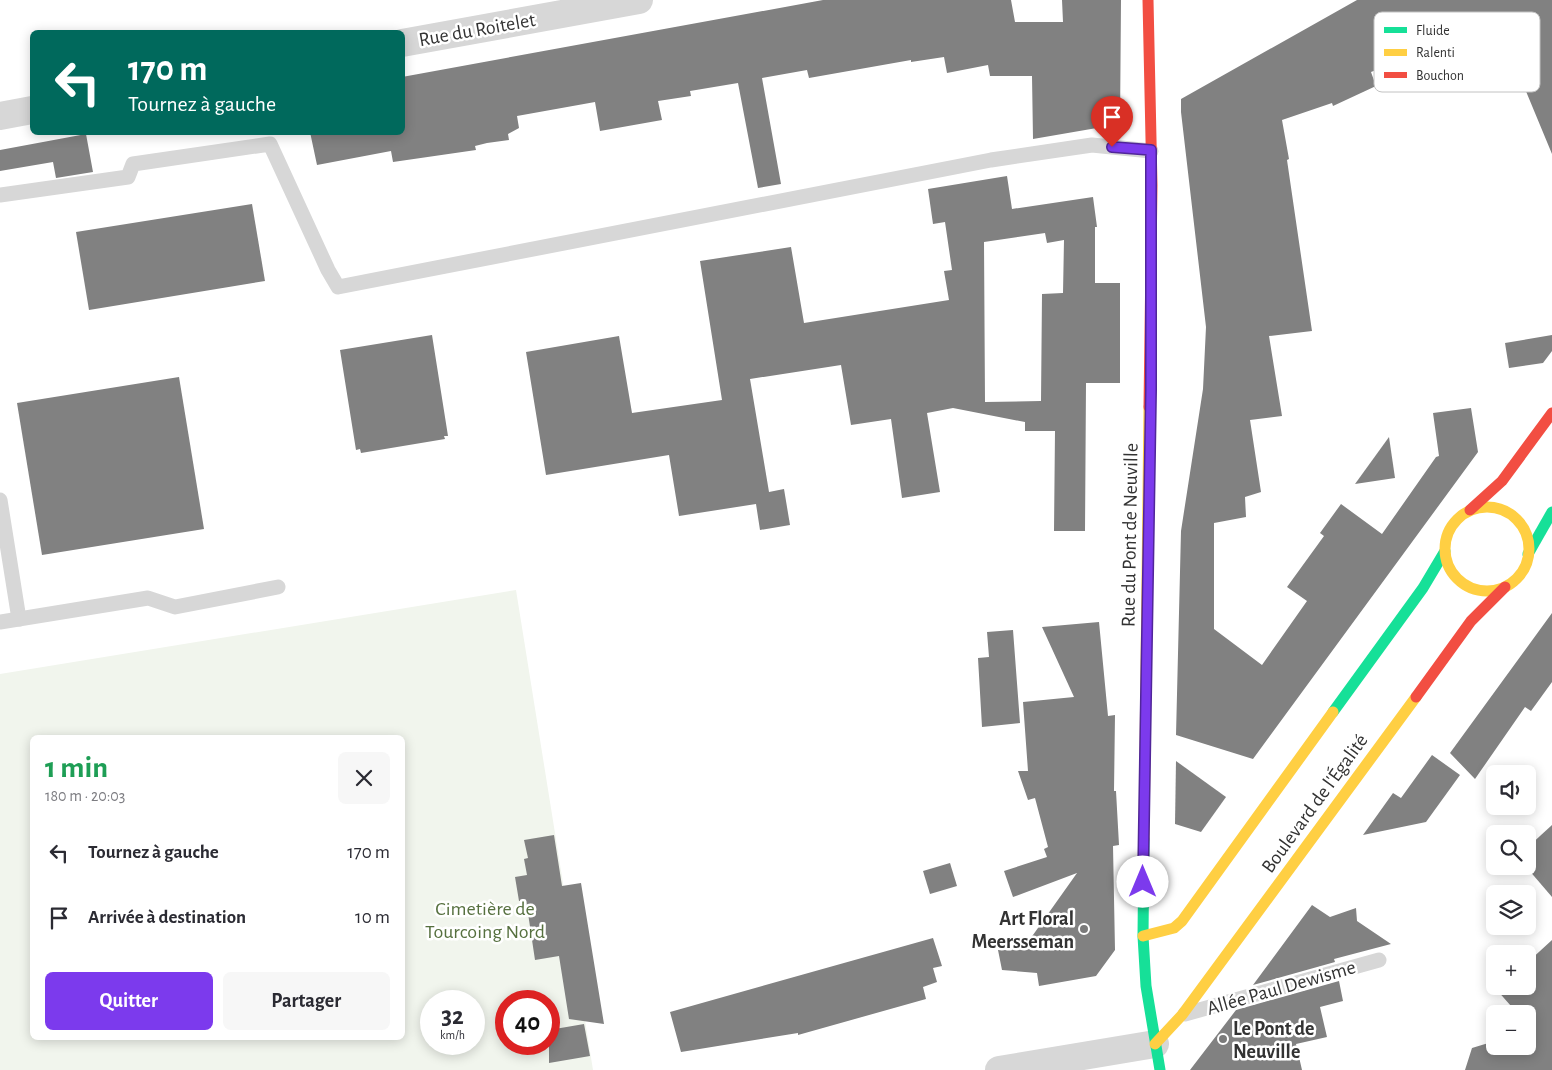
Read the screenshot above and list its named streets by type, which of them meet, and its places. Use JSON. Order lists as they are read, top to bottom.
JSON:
{
  "streets": {
    "main road": ["Rue du Pont de Neuville", "Boulevard de l'Égalité"],
    "street": ["Rue du Roitelet"],
    "lane": ["Allée Paul Dewisme"]
  },
  "crossings": [
    ["Rue du Pont de Neuville", "Boulevard de l'Égalité"],
    ["Boulevard de l'Égalité", "Allée Paul Dewisme"]
  ],
  "parks": ["Cimetière de Tourcoing Nord"],
  "places": ["Art Floral Meersseman", "Le Pont de Neuville"],
  "legend": ["Fluide", "Ralenti", "Bouchon"],
  "page": {
    "turn": ["170 m", "Tournez à gauche"],
    "heading": ["1 min", "180 m · 20:03"],
    "map_buttons": ["+", "−"],
    "list": [
      {
        "name": "Tournez à gauche",
        "value": "170 m"
      },
      {
        "name": "Arrivée à destination",
        "value": "10 m"
      }
    ],
    "buttons": ["Quitter", "Partager"],
    "speed": "32 km/h",
    "limit": "40"
  }
}
